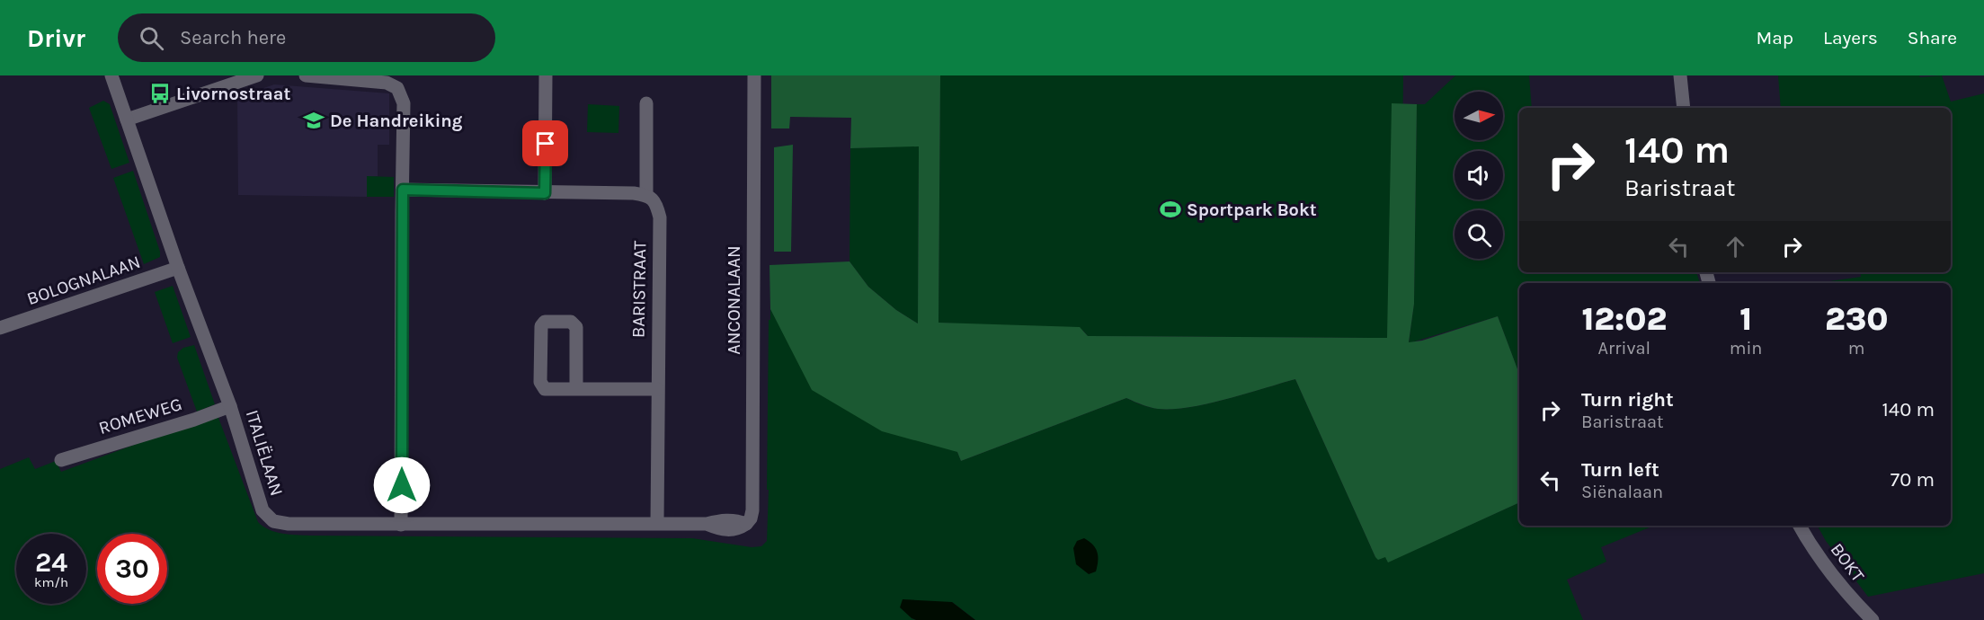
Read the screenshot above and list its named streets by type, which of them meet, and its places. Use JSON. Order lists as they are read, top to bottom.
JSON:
{
  "streets": {
    "street": [
      "BOLOGNALAAN",
      "BARISTRAAT",
      "ANCONALAAN",
      "ROMEWEG",
      "ITALIËLAAN",
      "BOKT"
    ]
  },
  "crossings": [
    ["BOLOGNALAAN", "ITALIËLAAN"],
    ["BARISTRAAT", "ITALIËLAAN"],
    ["ANCONALAAN", "ITALIËLAAN"],
    ["ROMEWEG", "ITALIËLAAN"]
  ],
  "places": {
    "bus stop": ["Livornostraat"],
    "school or university": ["De Handreiking"],
    "sports": ["Sportpark Bokt"]
  },
  "north": "right",
  "page": {
    "header": "Drivr",
    "search": "Search here",
    "nav": ["Map", "Layers", "Share"],
    "turn": ["140 m", "Baristraat"],
    "eta": [
      "12:02",
      "Arrival",
      "1",
      "min",
      "230",
      "m"
    ],
    "list": [
      {
        "name": "Turn right",
        "note": "Baristraat",
        "value": "140 m"
      },
      {
        "name": "Turn left",
        "note": "Siënalaan",
        "value": "70 m"
      }
    ],
    "speed": "24 km/h",
    "limit": "30"
  }
}
